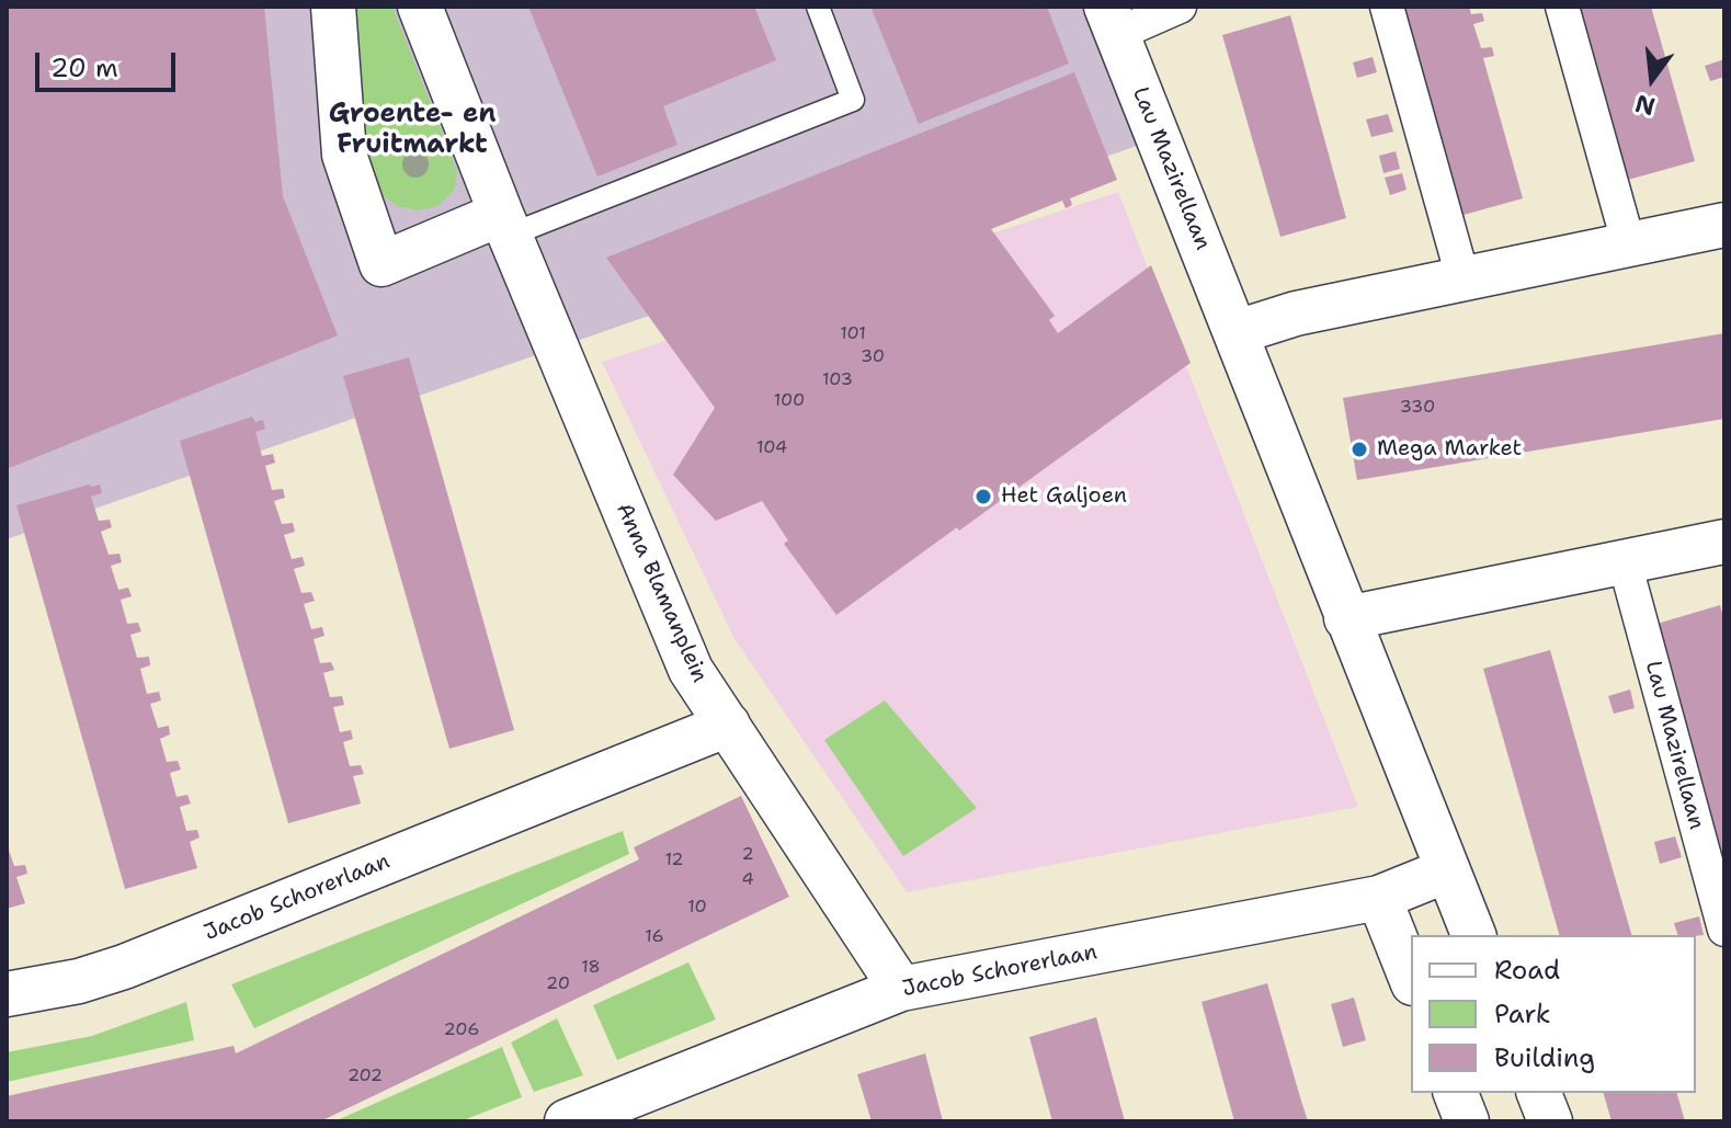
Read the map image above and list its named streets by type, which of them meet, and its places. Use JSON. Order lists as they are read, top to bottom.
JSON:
{
  "streets": {
    "street": ["Lau Mazirellaan", "Anna Blamanplein", "Jacob Schorerlaan"]
  },
  "crossings": [
    ["Lau Mazirellaan", "Jacob Schorerlaan"],
    ["Anna Blamanplein", "Jacob Schorerlaan"]
  ],
  "districts": ["Groente- en Fruitmarkt"],
  "places": ["Mega Market", "Het Galjoen"],
  "house_numbers": [
    "101",
    "30",
    "103",
    "100",
    "330",
    "104",
    "2",
    "12",
    "4",
    "10",
    "16",
    "18",
    "20",
    "206",
    "202"
  ],
  "legend": ["Road", "Park", "Building"],
  "scale_bar": "20 m",
  "north": "bottom"
}
